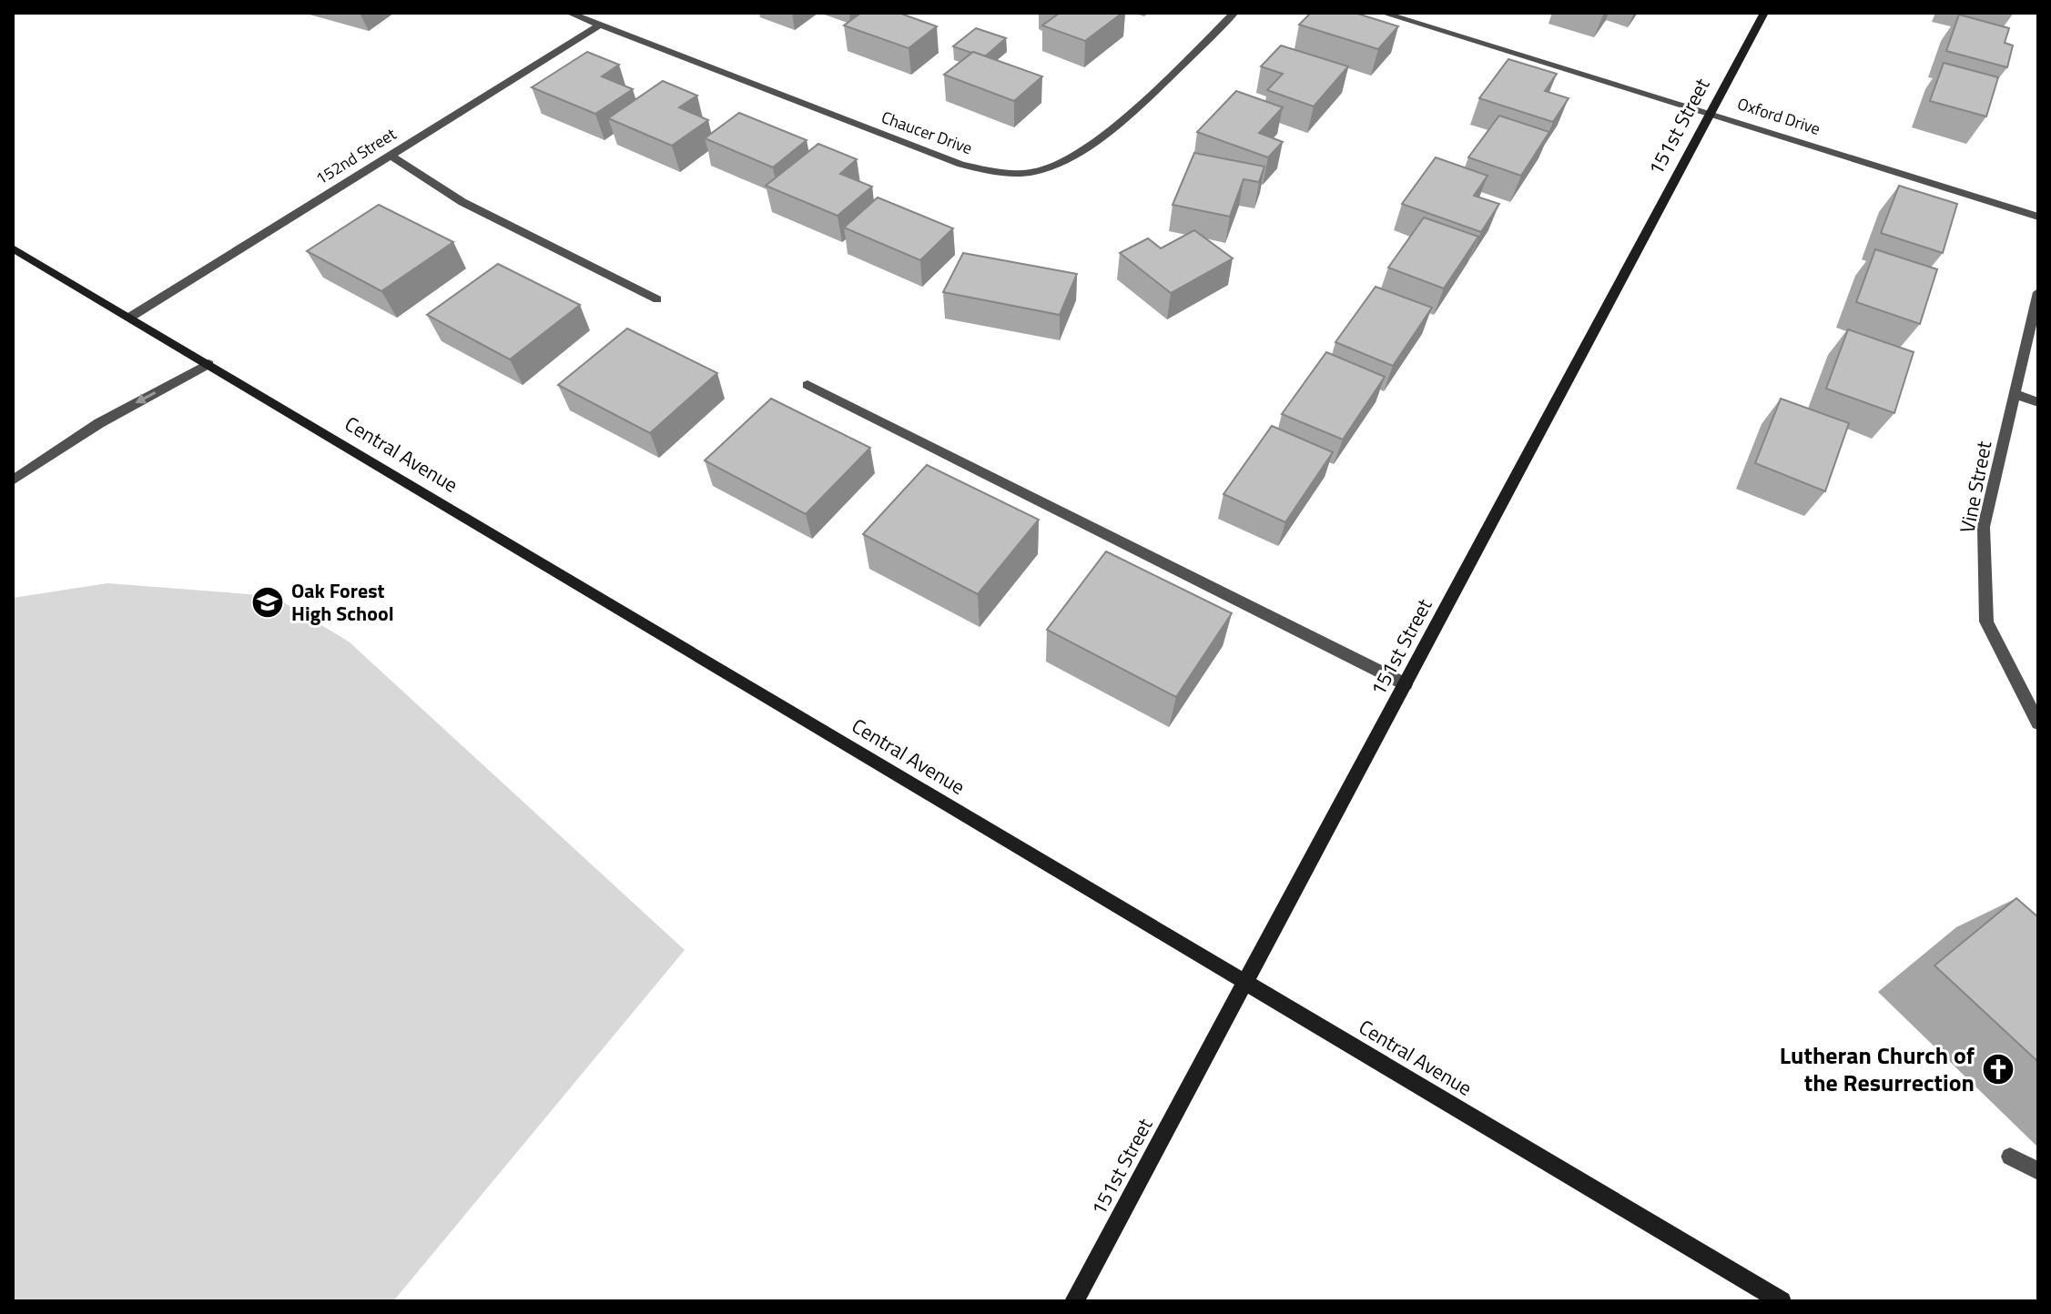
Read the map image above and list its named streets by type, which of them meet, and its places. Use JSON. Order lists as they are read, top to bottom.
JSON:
{
  "streets": {
    "street": [
      "Oxford Drive",
      "151st Street",
      "Chaucer Drive",
      "152nd Street",
      "Central Avenue",
      "Vine Street"
    ]
  },
  "crossings": [
    ["Oxford Drive", "151st Street"],
    ["151st Street", "Central Avenue"],
    ["Chaucer Drive", "152nd Street"],
    ["152nd Street", "Central Avenue"]
  ],
  "places": {
    "school or university": ["Oak Forest High School"],
    "church": ["Lutheran Church of the Resurrection"]
  }
}
